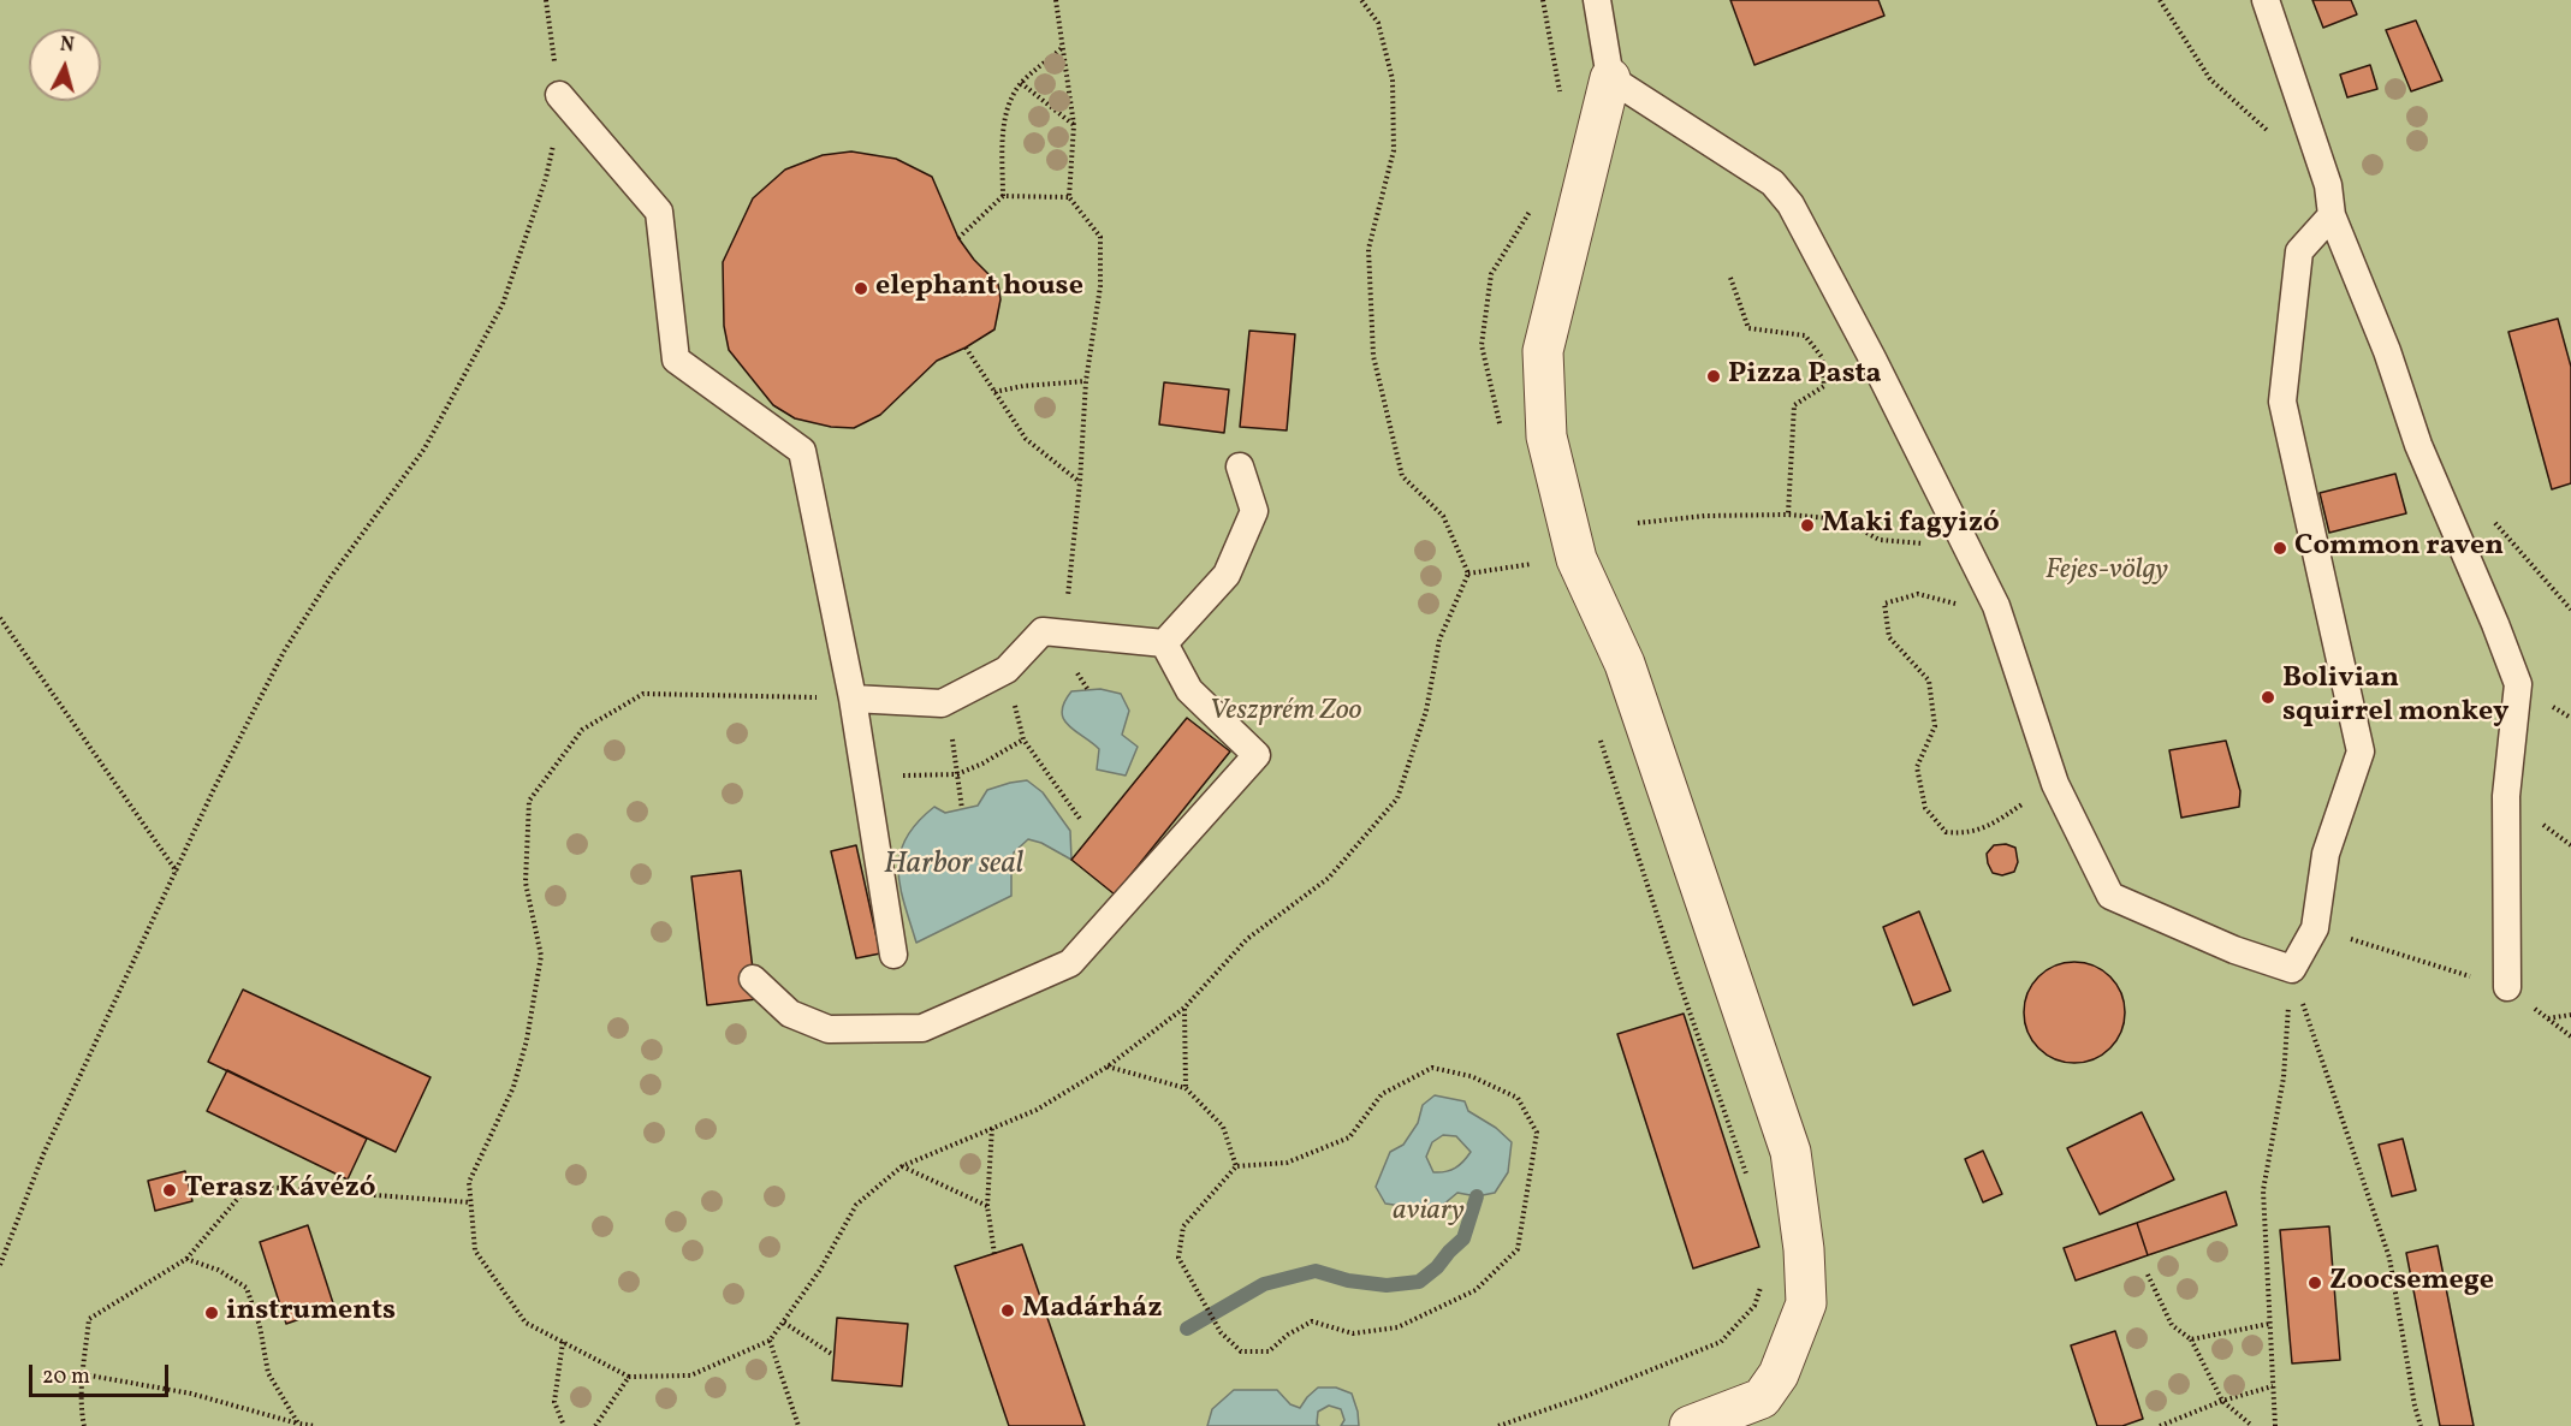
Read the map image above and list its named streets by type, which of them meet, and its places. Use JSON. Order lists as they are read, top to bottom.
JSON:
{
  "water": ["Harbor seal"],
  "parks": ["Fejes-völgy", "Veszprém Zoo", "aviary"],
  "places": [
    "elephant house",
    "Pizza Pasta",
    "Maki fagyizó",
    "Common raven",
    "Bolivian squirrel monkey",
    "Terasz Kávézó",
    "Zoocsemege",
    "Madárház",
    "instruments"
  ],
  "scale_bar": "20 m",
  "north": "top"
}
